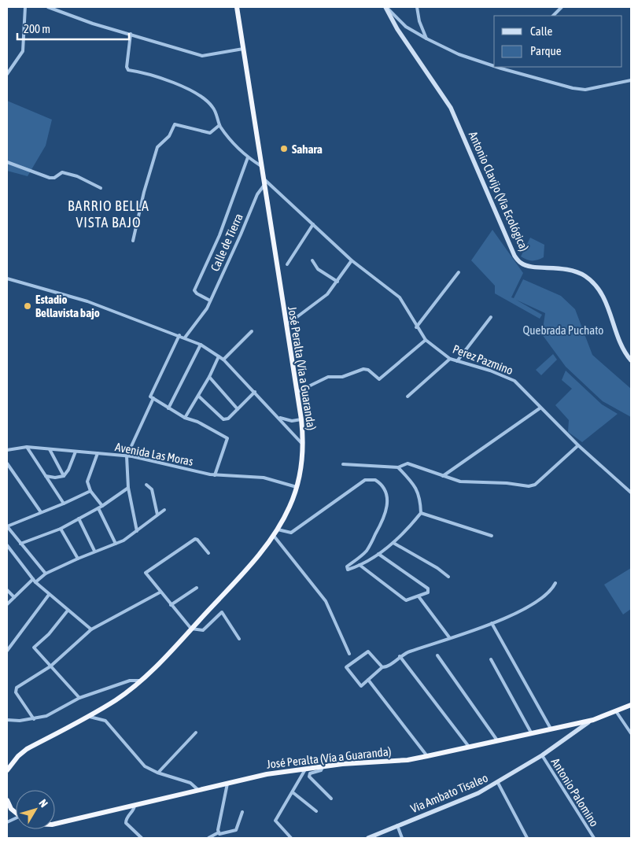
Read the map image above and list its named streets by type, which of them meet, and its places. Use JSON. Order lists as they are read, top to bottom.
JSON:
{
  "streets": {
    "highway": ["José Peralta (Vía a Guaranda)"],
    "main road": ["Antonio Clavijo (Via Ecológica)", "Via Ambato Tisaleo"],
    "street": [
      "Calle de Tierra",
      "Perez Pazmino",
      "Avenida Las Moras",
      "Antonio Palomino"
    ]
  },
  "crossings": [
    ["Calle de Tierra", "José Peralta (Vía a Guaranda)"],
    ["Perez Pazmino", "José Peralta (Vía a Guaranda)"],
    ["José Peralta (Vía a Guaranda)", "Avenida Las Moras"],
    ["José Peralta (Vía a Guaranda)", "Via Ambato Tisaleo"],
    ["Antonio Palomino", "Via Ambato Tisaleo"]
  ],
  "districts": ["BARRIO BELLA VISTA BAJO"],
  "parks": ["Quebrada Puchato"],
  "places": ["Sahara", "Estadio Bellavista bajo"],
  "legend": ["Calle", "Parque"],
  "scale_bar": "200 m",
  "north": "top right"
}
